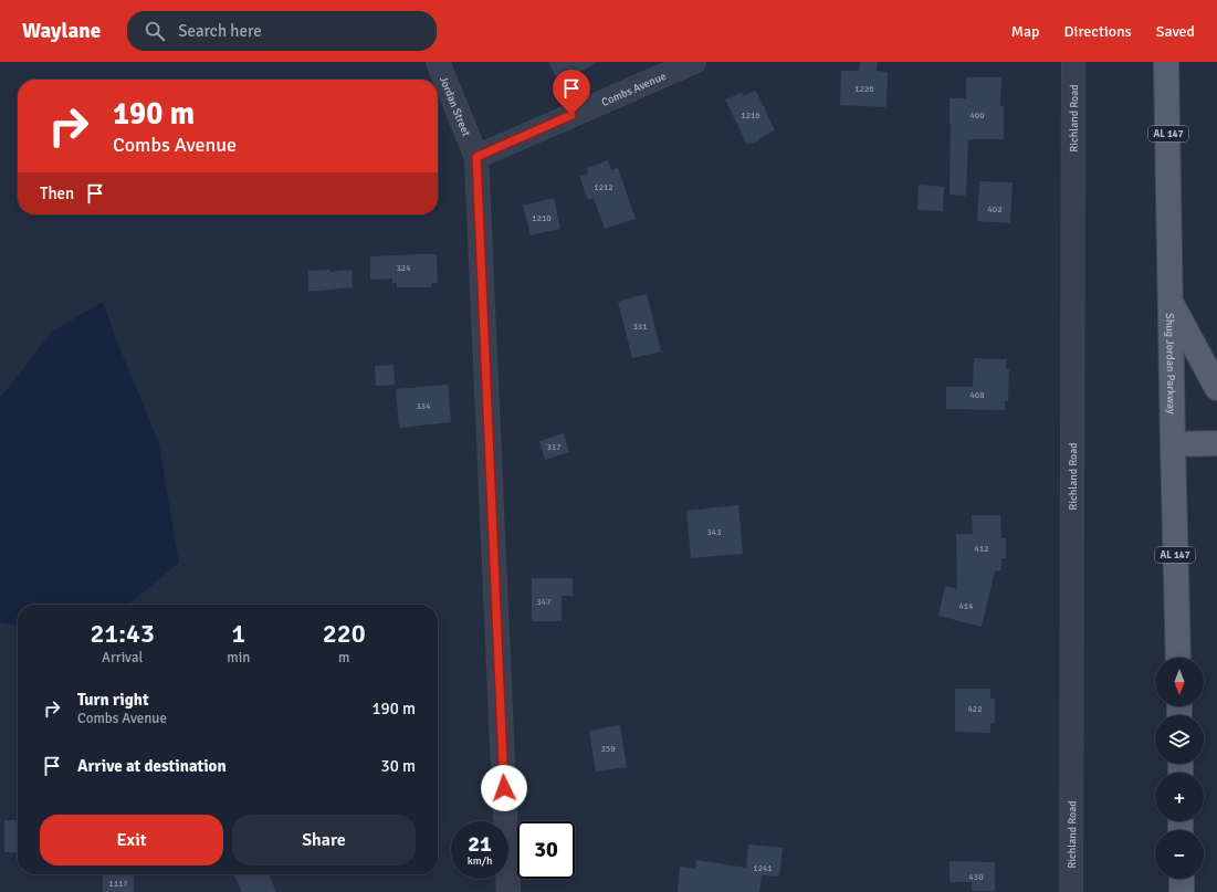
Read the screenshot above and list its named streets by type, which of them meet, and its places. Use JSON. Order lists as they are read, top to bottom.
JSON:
{
  "streets": {
    "main road": ["AL 147", "Shug Jordan Parkway"],
    "street": ["Combs Avenue", "Jordan Street", "Richland Road"]
  },
  "crossings": [
    ["Combs Avenue", "Jordan Street"]
  ],
  "house_numbers": [
    "1226",
    "1216",
    "400",
    "1212",
    "402",
    "1210",
    "324",
    "331",
    "408",
    "334",
    "337",
    "343",
    "412",
    "347",
    "414",
    "422",
    "359",
    "1241",
    "430",
    "1117"
  ],
  "north": "bottom",
  "page": {
    "header": "Waylane",
    "search": "Search here",
    "nav": ["Map", "Directions", "Saved"],
    "turn": ["190 m", "Combs Avenue"],
    "then": "Then",
    "eta": [
      "21:43",
      "Arrival",
      "1",
      "min",
      "220",
      "m"
    ],
    "map_buttons": ["+", "−"],
    "list": [
      {
        "name": "Turn right",
        "note": "Combs Avenue",
        "value": "190 m"
      },
      {
        "name": "Arrive at destination",
        "value": "30 m"
      }
    ],
    "buttons": ["Exit", "Share"],
    "speed": "21 km/h",
    "limit": "30"
  }
}
